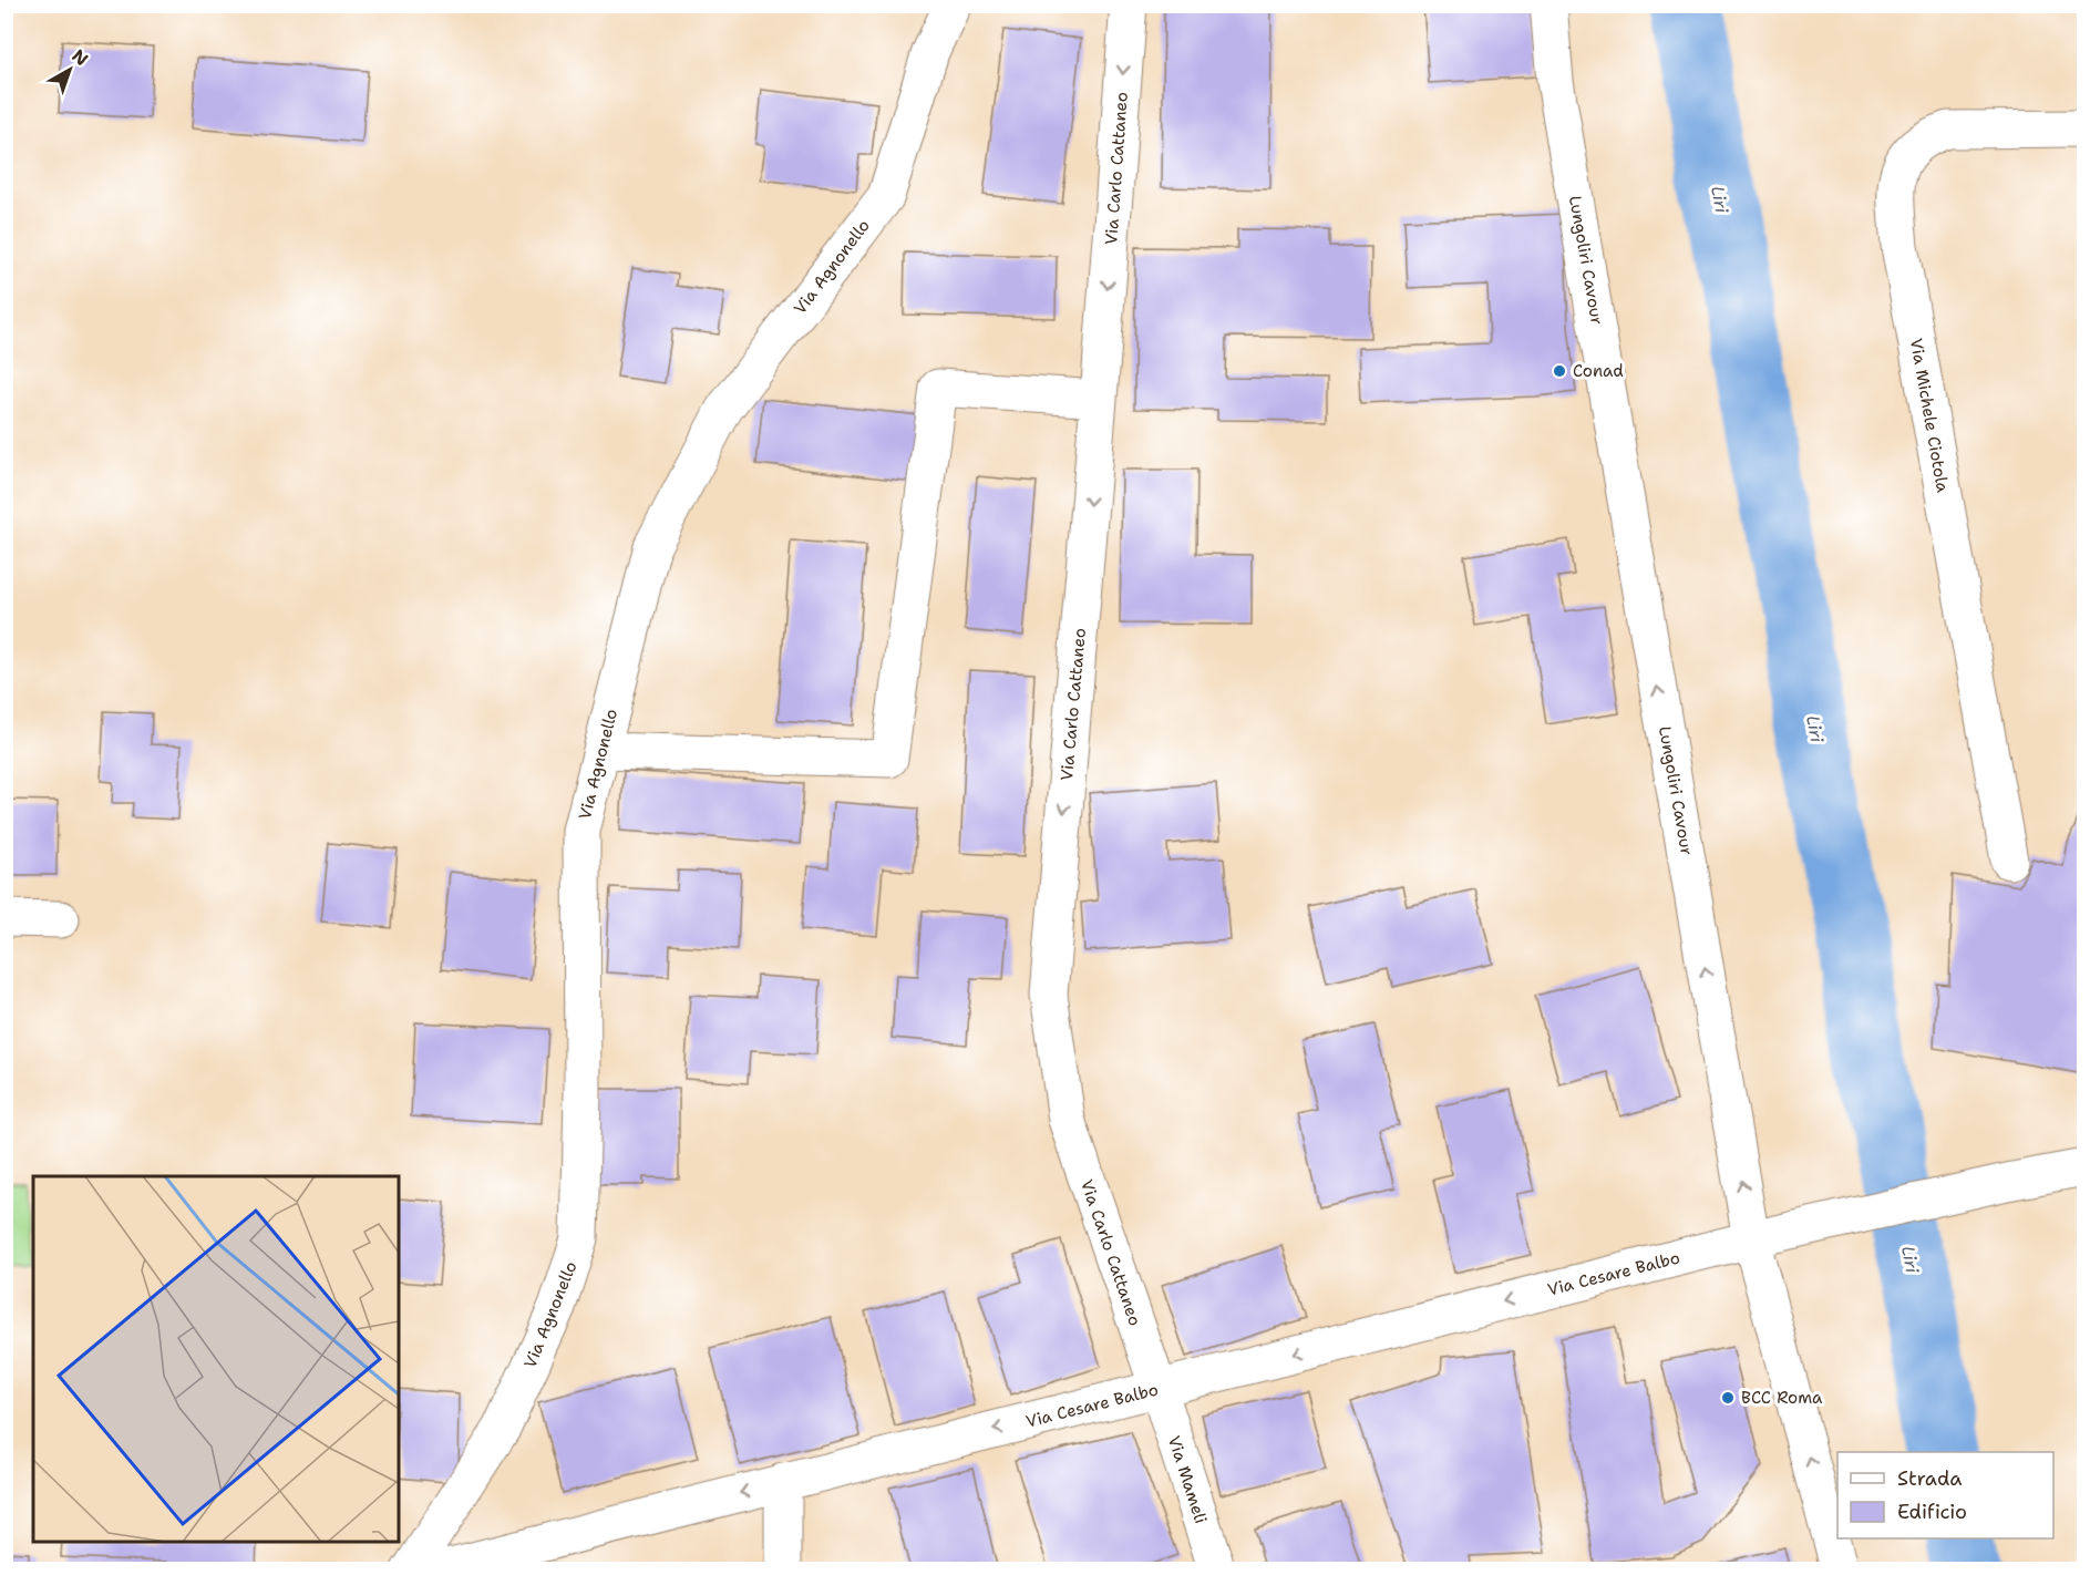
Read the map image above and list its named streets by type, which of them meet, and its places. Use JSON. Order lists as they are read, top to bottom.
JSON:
{
  "streets": {
    "street": [
      "Via Carlo Cattaneo",
      "Lungoliri Cavour",
      "Via Agnonello",
      "Via Michele Ciotola",
      "Via Cesare Balbo",
      "Via Mameli"
    ]
  },
  "crossings": [
    ["Via Carlo Cattaneo", "Via Cesare Balbo"],
    ["Via Carlo Cattaneo", "Via Mameli"],
    ["Lungoliri Cavour", "Via Cesare Balbo"],
    ["Via Cesare Balbo", "Via Mameli"]
  ],
  "one_way": ["Via Carlo Cattaneo", "Lungoliri Cavour", "Via Cesare Balbo"],
  "water": ["Liri"],
  "places": ["Conad", "BCC Roma"],
  "legend": ["Strada", "Edificio"],
  "north": "top right"
}
